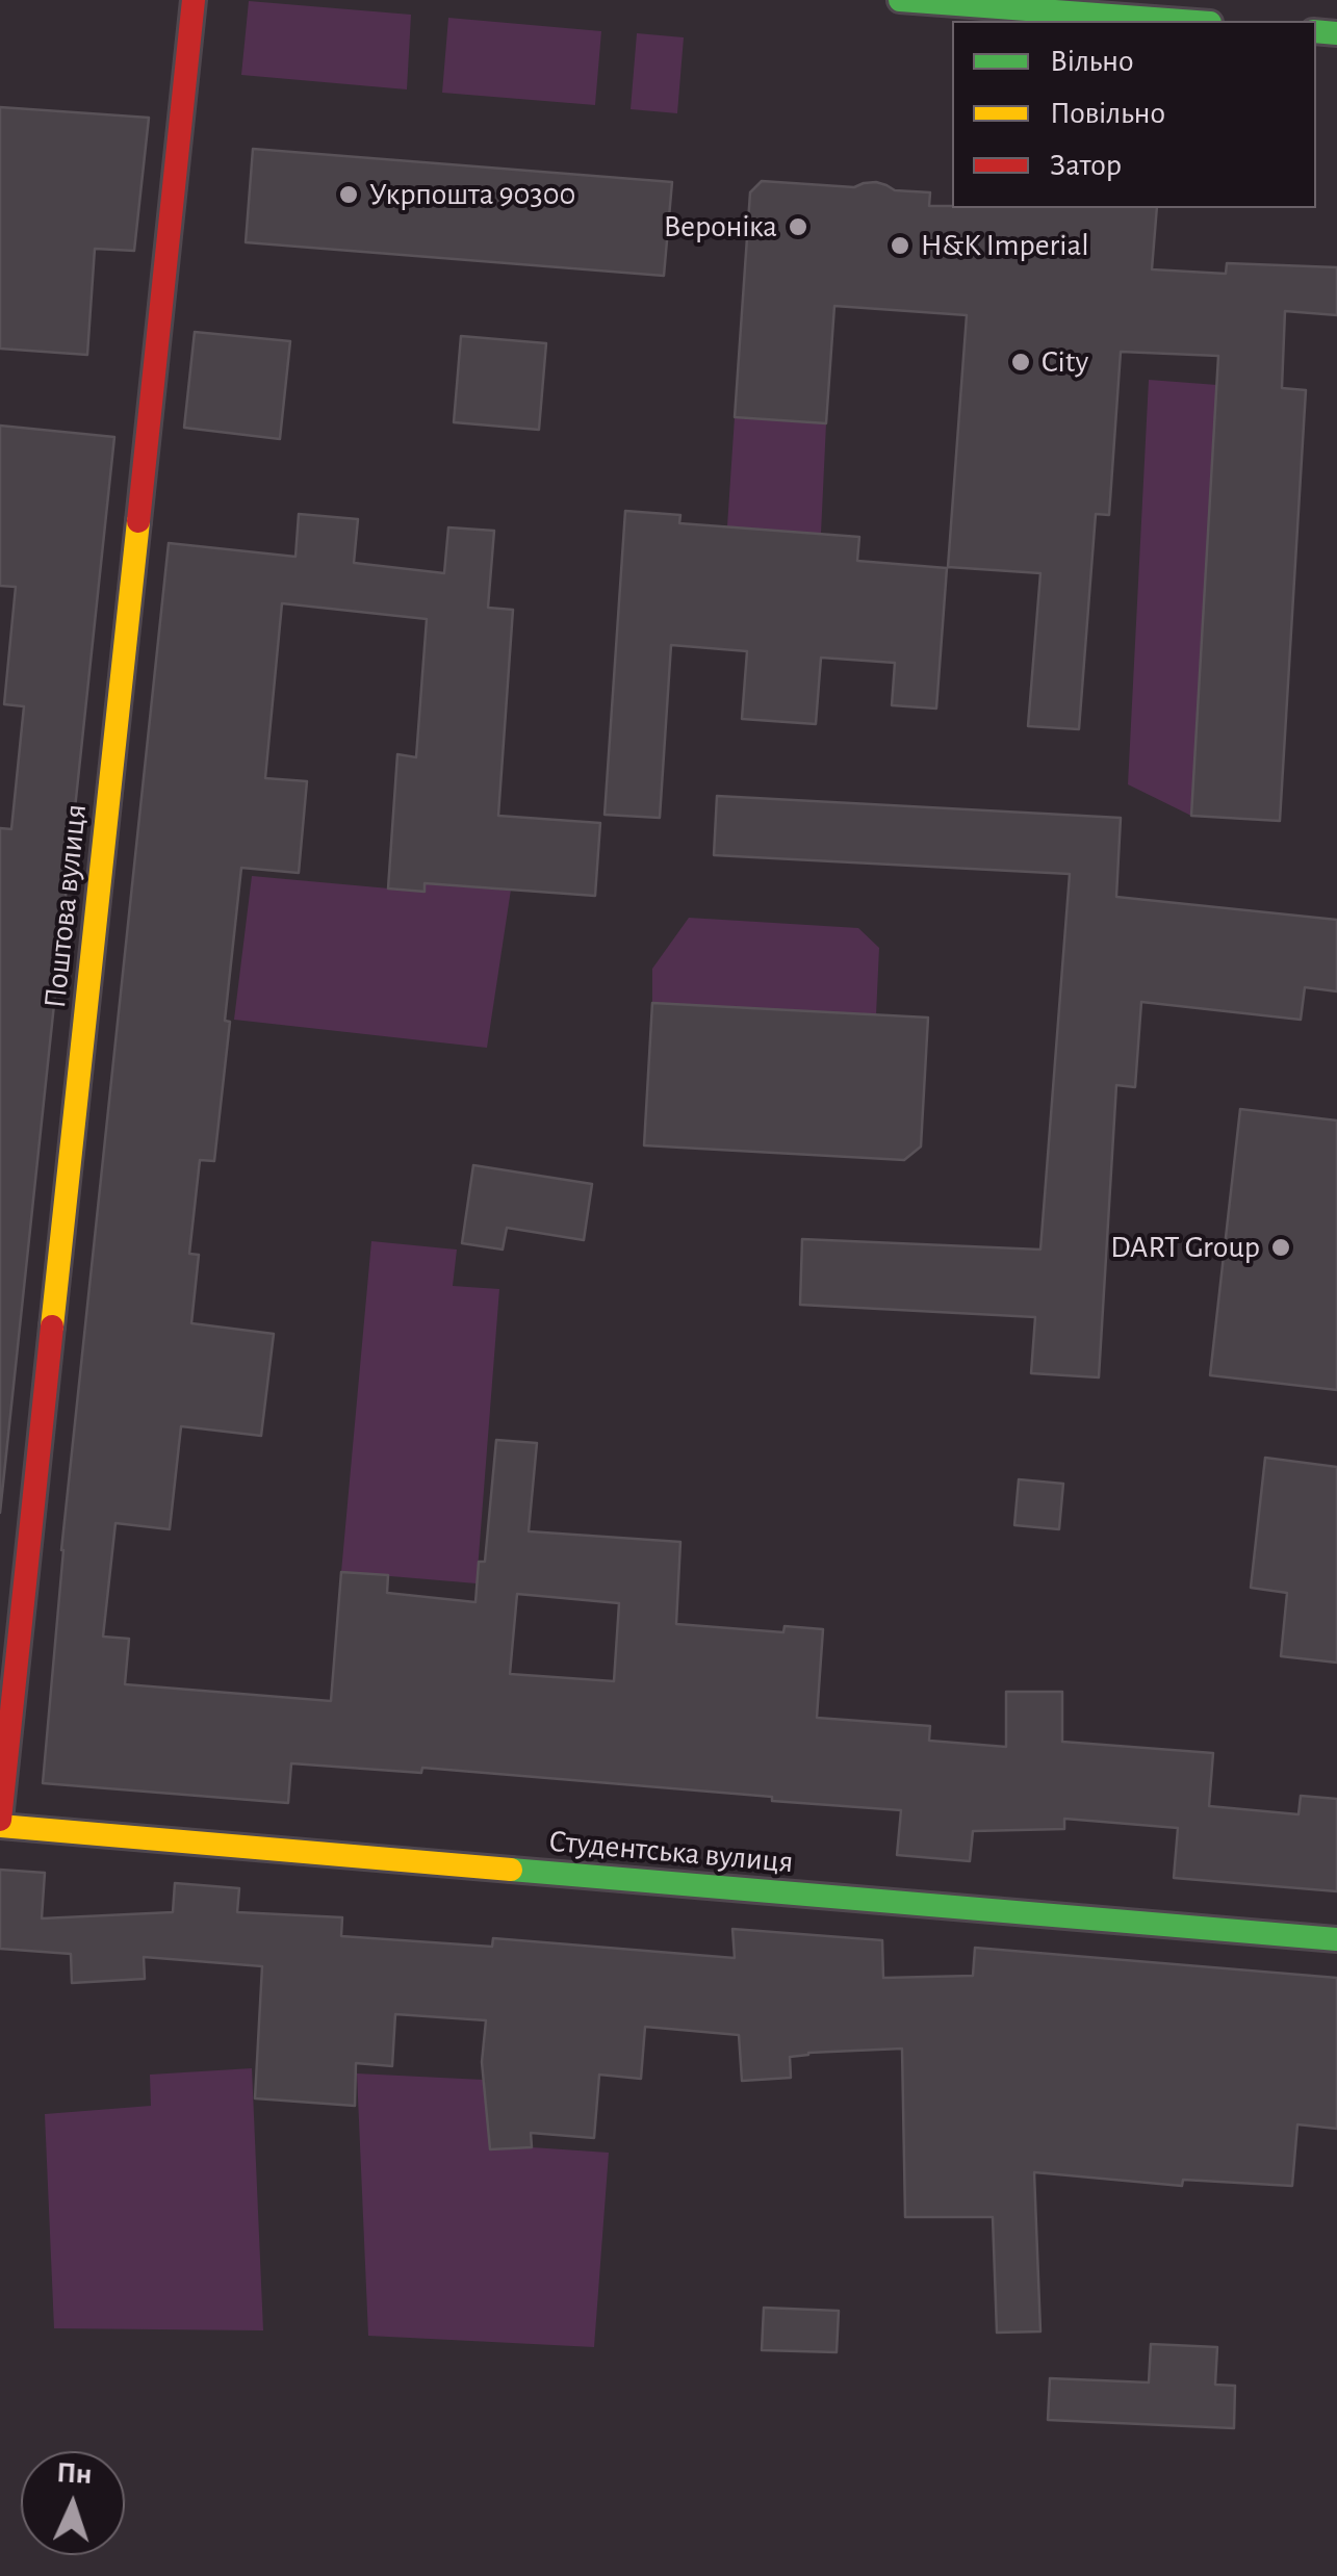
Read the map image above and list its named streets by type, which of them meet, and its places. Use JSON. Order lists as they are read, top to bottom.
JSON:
{
  "streets": {
    "main road": ["Поштова вулиця", "Студентська вулиця"]
  },
  "crossings": [
    ["Поштова вулиця", "Студентська вулиця"]
  ],
  "places": [
    "Укрпошта 90300",
    "Вероніка",
    "H&K Imperial",
    "City",
    "DART Group"
  ],
  "legend": ["Вільно", "Повільно", "Затор"],
  "north": "top"
}
